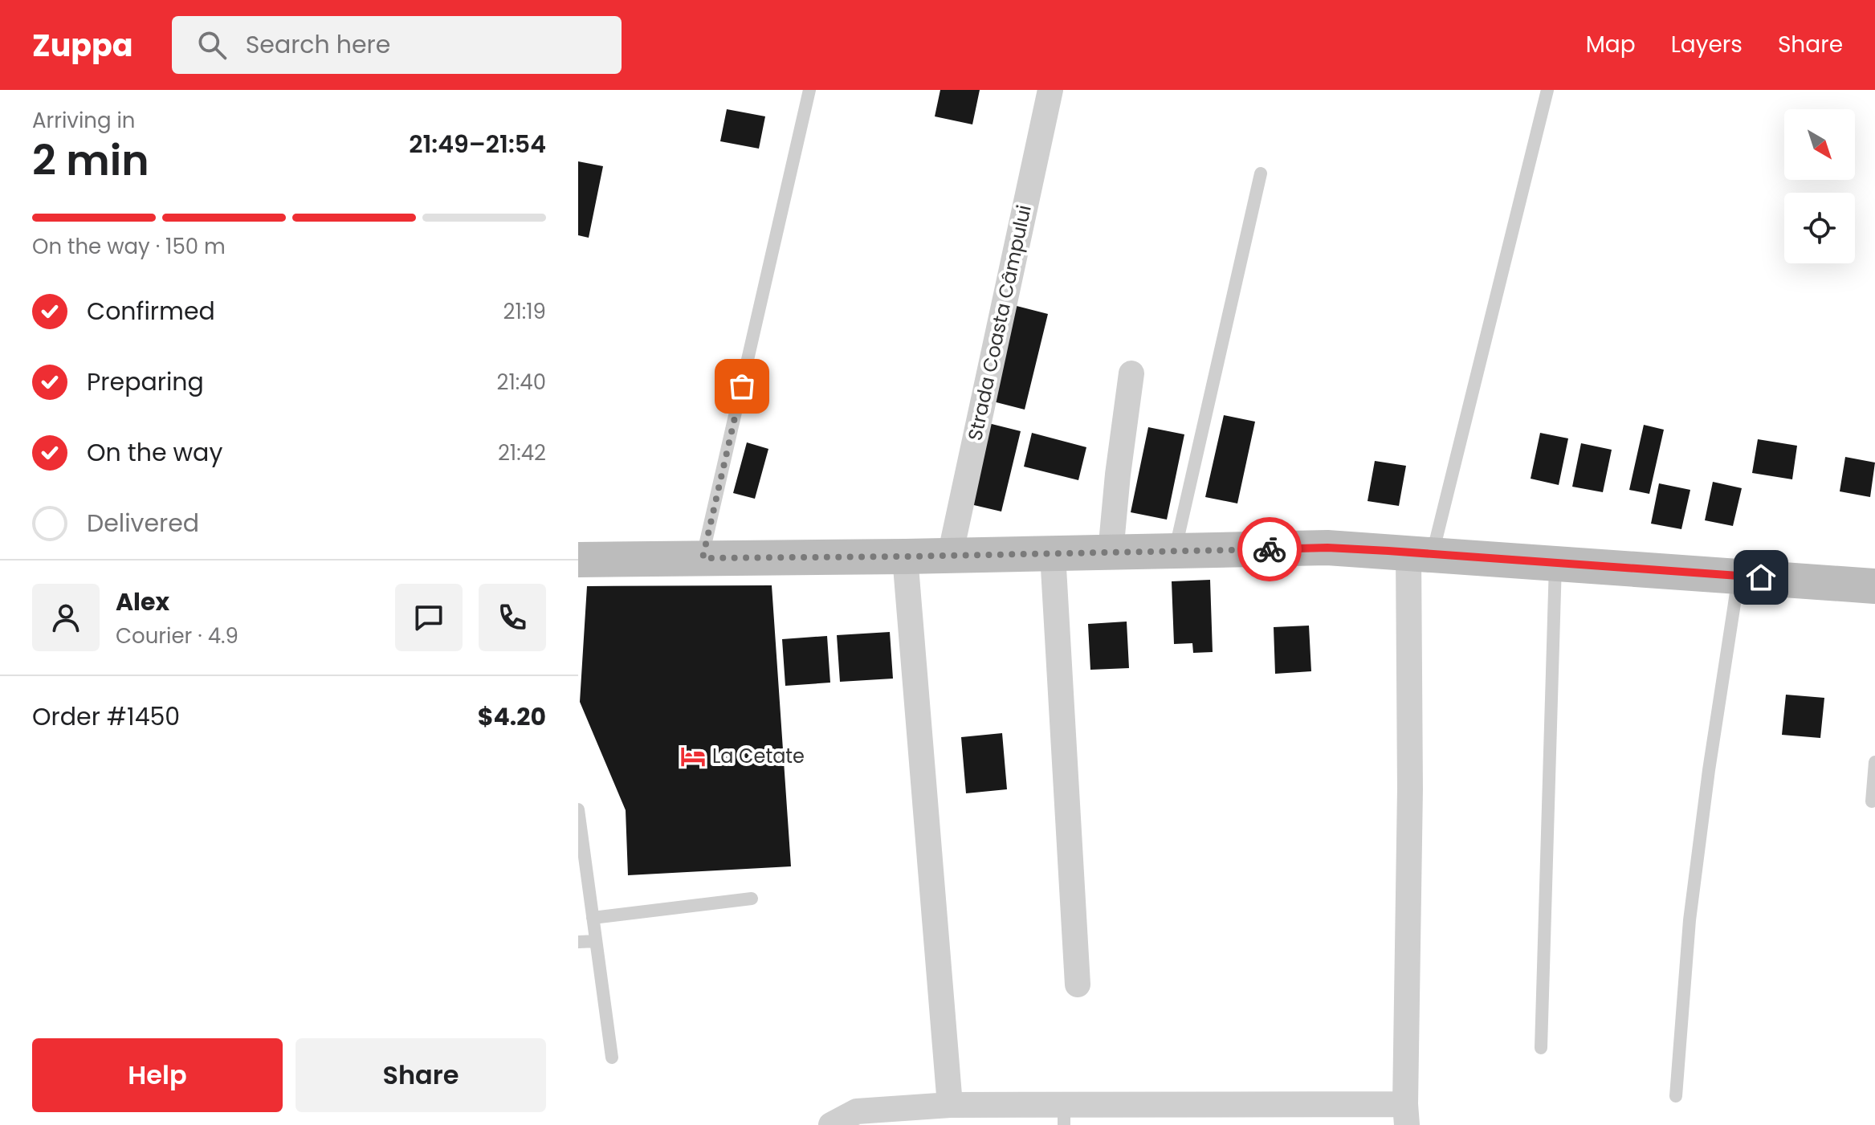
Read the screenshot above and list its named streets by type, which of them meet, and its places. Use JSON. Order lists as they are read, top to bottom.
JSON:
{
  "streets": {
    "street": ["Strada Coasta Câmpului"]
  },
  "places": {
    "hotel": ["La Cetate"]
  },
  "north": "bottom right",
  "page": {
    "header": "Zuppa",
    "search": "Search here",
    "nav": ["Map", "Layers", "Share"],
    "heading": ["2 min", "Arriving in", "21:49–21:54"],
    "panel": [
      "Alex",
      "Courier · 4.9",
      "Order #1450",
      "$4.20"
    ],
    "bar": "On the way · 150 m",
    "list": [
      ["Confirmed", "21:19"],
      ["Preparing", "21:40"],
      ["On the way", "21:42"],
      "Delivered"
    ],
    "buttons": ["Help", "Share"]
  }
}
